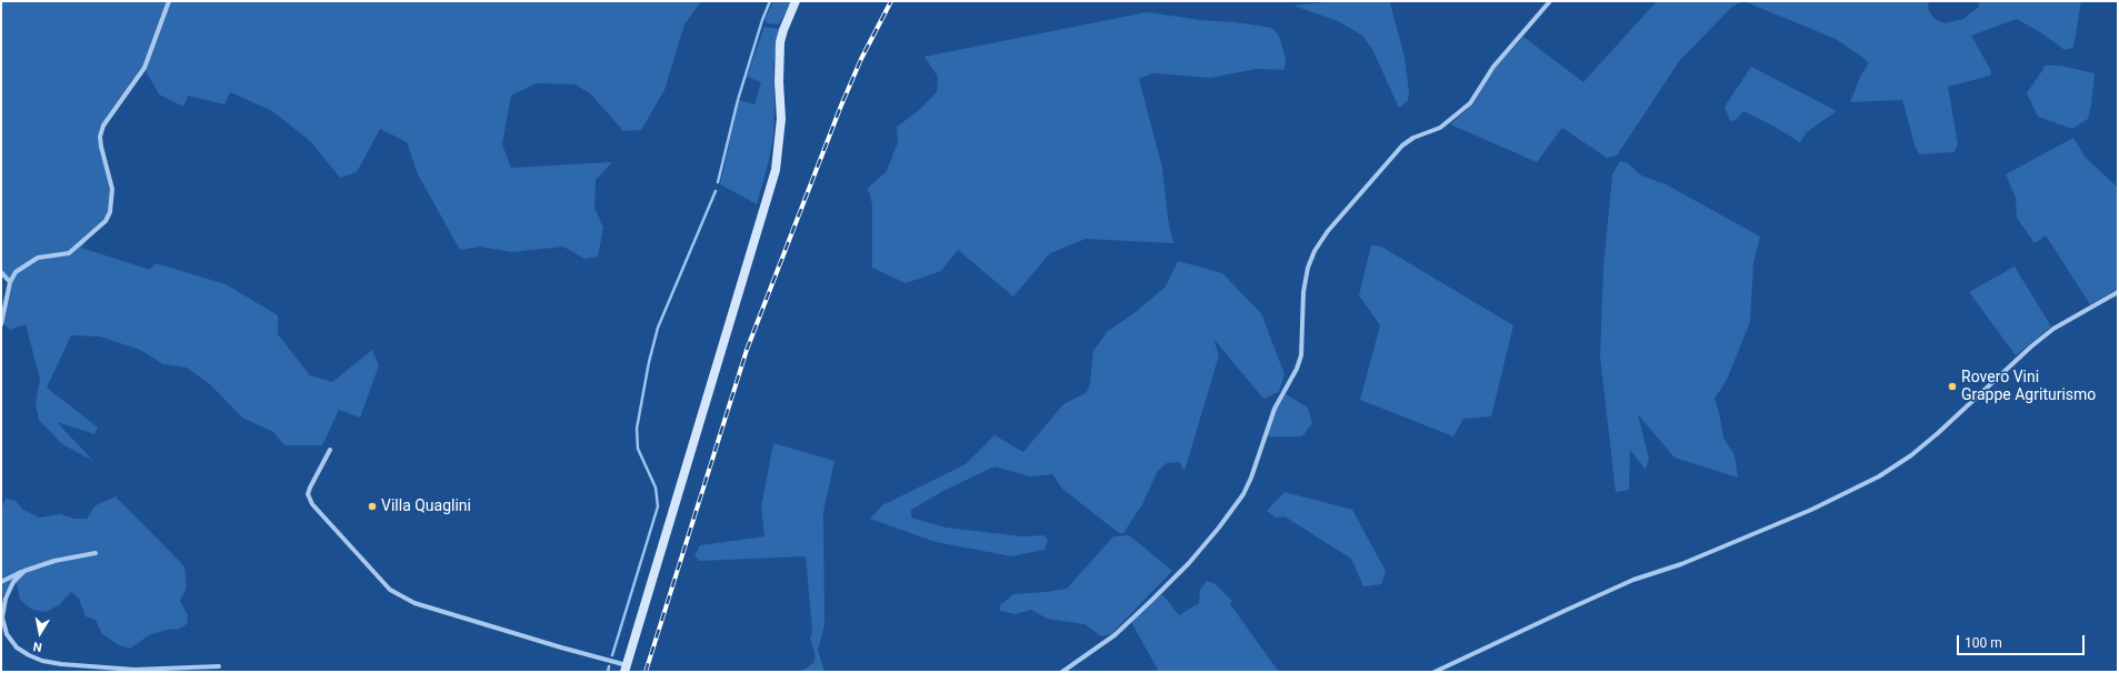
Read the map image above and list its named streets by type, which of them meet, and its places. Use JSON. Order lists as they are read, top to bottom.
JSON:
{
  "places": ["Rovero Vini Grappe Agriturismo", "Villa Quaglini"],
  "scale_bar": "100 m",
  "north": "bottom"
}
